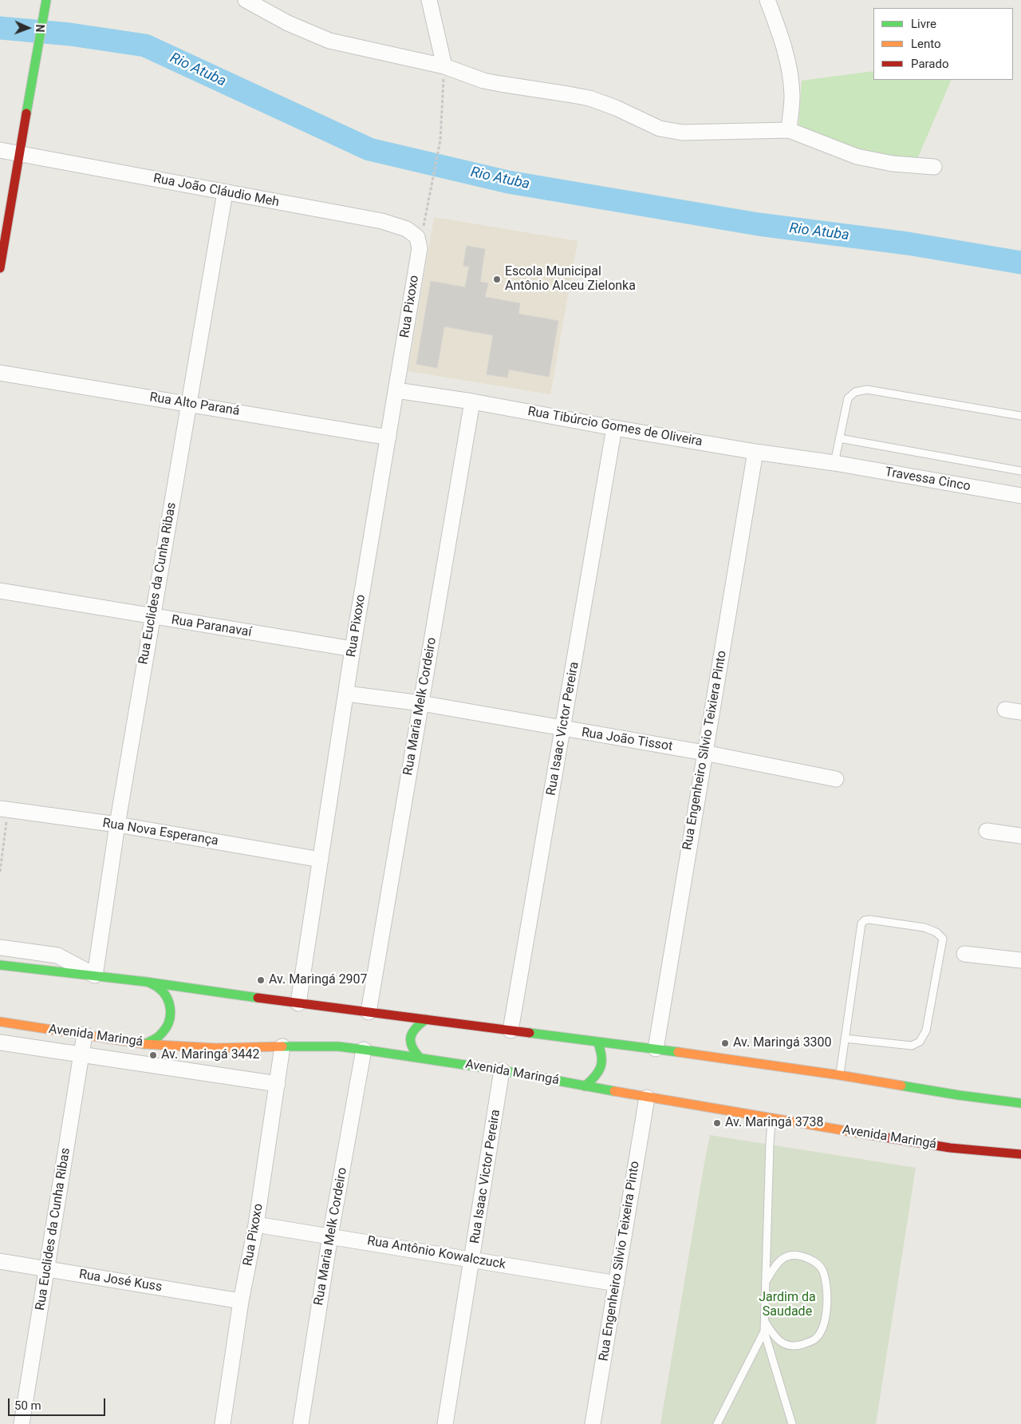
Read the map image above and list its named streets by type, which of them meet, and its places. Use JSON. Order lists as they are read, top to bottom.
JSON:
{
  "streets": {
    "main road": ["Avenida Maringá"],
    "street": [
      "Rua João Cláudio Meh",
      "Rua Pixoxo",
      "Rua Alto Paraná",
      "Rua Tibúrcio Gomes de Oliveira",
      "Travessa Cinco",
      "Rua Euclides da Cunha Ribas",
      "Rua Paranavaí",
      "Rua Maria Melk Cordeiro",
      "Rua Isaac Victor Pereira",
      "Rua João Tissot",
      "Rua Engenheiro Silvio Teixiera Pinto",
      "Rua Nova Esperança",
      "Rua Antônio Kowalczuck",
      "Rua Engenheiro Silvio Teixeira Pinto",
      "Rua José Kuss"
    ]
  },
  "crossings": [
    ["Rua João Cláudio Meh", "Rua Pixoxo"],
    ["Rua João Cláudio Meh", "Rua Euclides da Cunha Ribas"],
    ["Rua Pixoxo", "Rua Alto Paraná"],
    ["Rua Pixoxo", "Rua Tibúrcio Gomes de Oliveira"],
    ["Rua Pixoxo", "Rua Paranavaí"],
    ["Rua Pixoxo", "Rua João Tissot"],
    ["Rua Pixoxo", "Rua Nova Esperança"],
    ["Rua Pixoxo", "Avenida Maringá"],
    ["Rua Pixoxo", "Rua Antônio Kowalczuck"],
    ["Rua Pixoxo", "Rua José Kuss"],
    ["Rua Alto Paraná", "Rua Euclides da Cunha Ribas"],
    ["Rua Tibúrcio Gomes de Oliveira", "Travessa Cinco"],
    ["Rua Tibúrcio Gomes de Oliveira", "Rua Maria Melk Cordeiro"],
    ["Rua Tibúrcio Gomes de Oliveira", "Rua Isaac Victor Pereira"],
    ["Rua Tibúrcio Gomes de Oliveira", "Rua Engenheiro Silvio Teixiera Pinto"],
    ["Rua Euclides da Cunha Ribas", "Rua Paranavaí"],
    ["Rua Euclides da Cunha Ribas", "Rua Nova Esperança"],
    ["Rua Euclides da Cunha Ribas", "Avenida Maringá"],
    ["Rua Euclides da Cunha Ribas", "Rua José Kuss"],
    ["Rua Maria Melk Cordeiro", "Rua João Tissot"],
    ["Rua Maria Melk Cordeiro", "Avenida Maringá"],
    ["Rua Maria Melk Cordeiro", "Rua Antônio Kowalczuck"],
    ["Rua Isaac Victor Pereira", "Rua João Tissot"],
    ["Rua Isaac Victor Pereira", "Avenida Maringá"],
    ["Rua Isaac Victor Pereira", "Rua Antônio Kowalczuck"],
    ["Rua João Tissot", "Rua Engenheiro Silvio Teixiera Pinto"],
    ["Avenida Maringá", "Rua Engenheiro Silvio Teixeira Pinto"],
    ["Rua Antônio Kowalczuck", "Rua Engenheiro Silvio Teixeira Pinto"]
  ],
  "water": ["Rio Atuba"],
  "parks": ["Jardim da Saudade"],
  "places": [
    "Escola Municipal Antônio Alceu Zielonka",
    "Av. Maringá 2907",
    "Av. Maringá 3300",
    "Av. Maringá 3442",
    "Av. Maringá 3738"
  ],
  "legend": ["Livre", "Lento", "Parado"],
  "scale_bar": "50 m",
  "north": "right"
}
